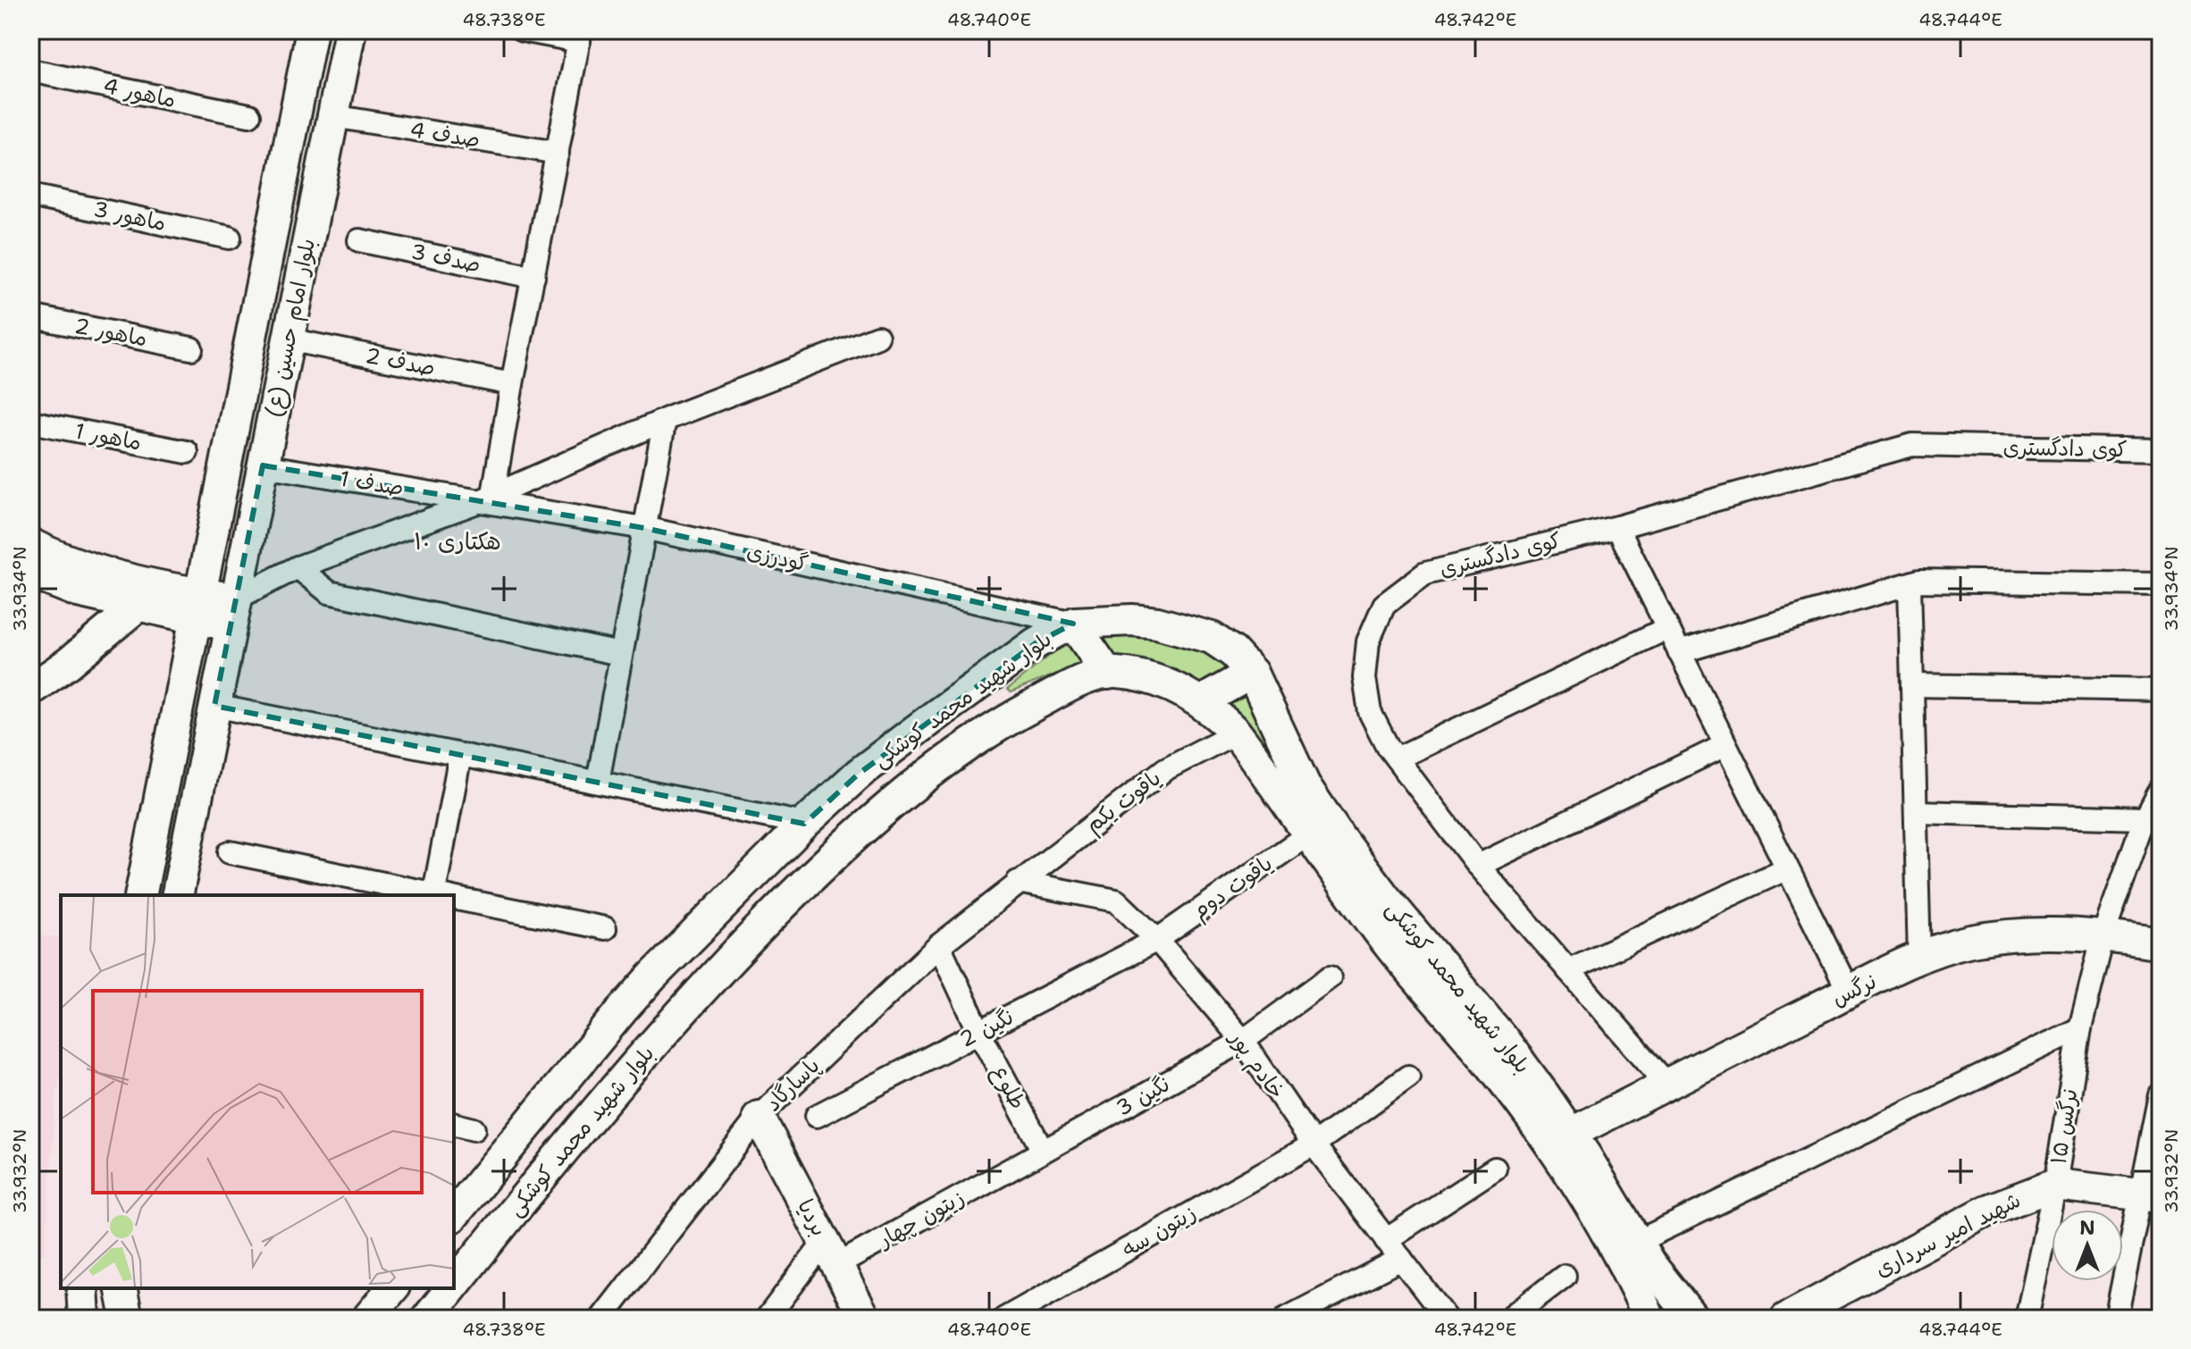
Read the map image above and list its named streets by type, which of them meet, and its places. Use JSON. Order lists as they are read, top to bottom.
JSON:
{
  "streets": {
    "main road": [
      "بلوار امام حسین (ع)",
      "بلوار شهید محمد کوشکی",
      "نرگس",
      "بردیا",
      "شهید امیر سرداری"
    ],
    "street": [
      "ماهور 4",
      "صدف 4",
      "ماهور 3",
      "صدف 3",
      "ماهور 2",
      "صدف 2",
      "ماهور 1",
      "کوی دادگستری",
      "صدف 1",
      "گودرزی",
      "یاقوت یکم",
      "یاقوت دوم",
      "نگین 2",
      "خادم پور",
      "پاسارگاد",
      "طلوع",
      "نگین 3",
      "نرگس ۱۵",
      "زیتون چهار",
      "زیتون سه"
    ]
  },
  "crossings": [
    ["صدف 4", "بلوار امام حسین (ع)"],
    ["بلوار امام حسین (ع)", "صدف 2"],
    ["بلوار امام حسین (ع)", "صدف 1"],
    ["کوی دادگستری", "نرگس"],
    ["صدف 1", "گودرزی"],
    ["گودرزی", "بلوار شهید محمد کوشکی"],
    ["بلوار شهید محمد کوشکی", "یاقوت یکم"],
    ["بلوار شهید محمد کوشکی", "یاقوت دوم"],
    ["بلوار شهید محمد کوشکی", "نرگس"],
    ["یاقوت یکم", "خادم پور"],
    ["یاقوت یکم", "پاسارگاد"],
    ["یاقوت دوم", "نگین 2"],
    ["یاقوت دوم", "خادم پور"],
    ["نرگس", "نرگس ۱۵"],
    ["نگین 2", "خادم پور"],
    ["نگین 2", "طلوع"],
    ["خادم پور", "پاسارگاد"],
    ["خادم پور", "نگین 3"],
    ["خادم پور", "زیتون سه"],
    ["پاسارگاد", "طلوع"],
    ["پاسارگاد", "بردیا"],
    ["طلوع", "نگین 3"],
    ["طلوع", "زیتون چهار"],
    ["نگین 3", "زیتون چهار"],
    ["نرگس ۱۵", "شهید امیر سرداری"],
    ["بردیا", "زیتون چهار"]
  ],
  "districts": ["۱۰ هکتاری"],
  "north": "top",
  "coordinates": [
    "48.738°E",
    "48.740°E",
    "48.742°E",
    "48.744°E",
    "33.934°N",
    "33.932°N"
  ]
}
